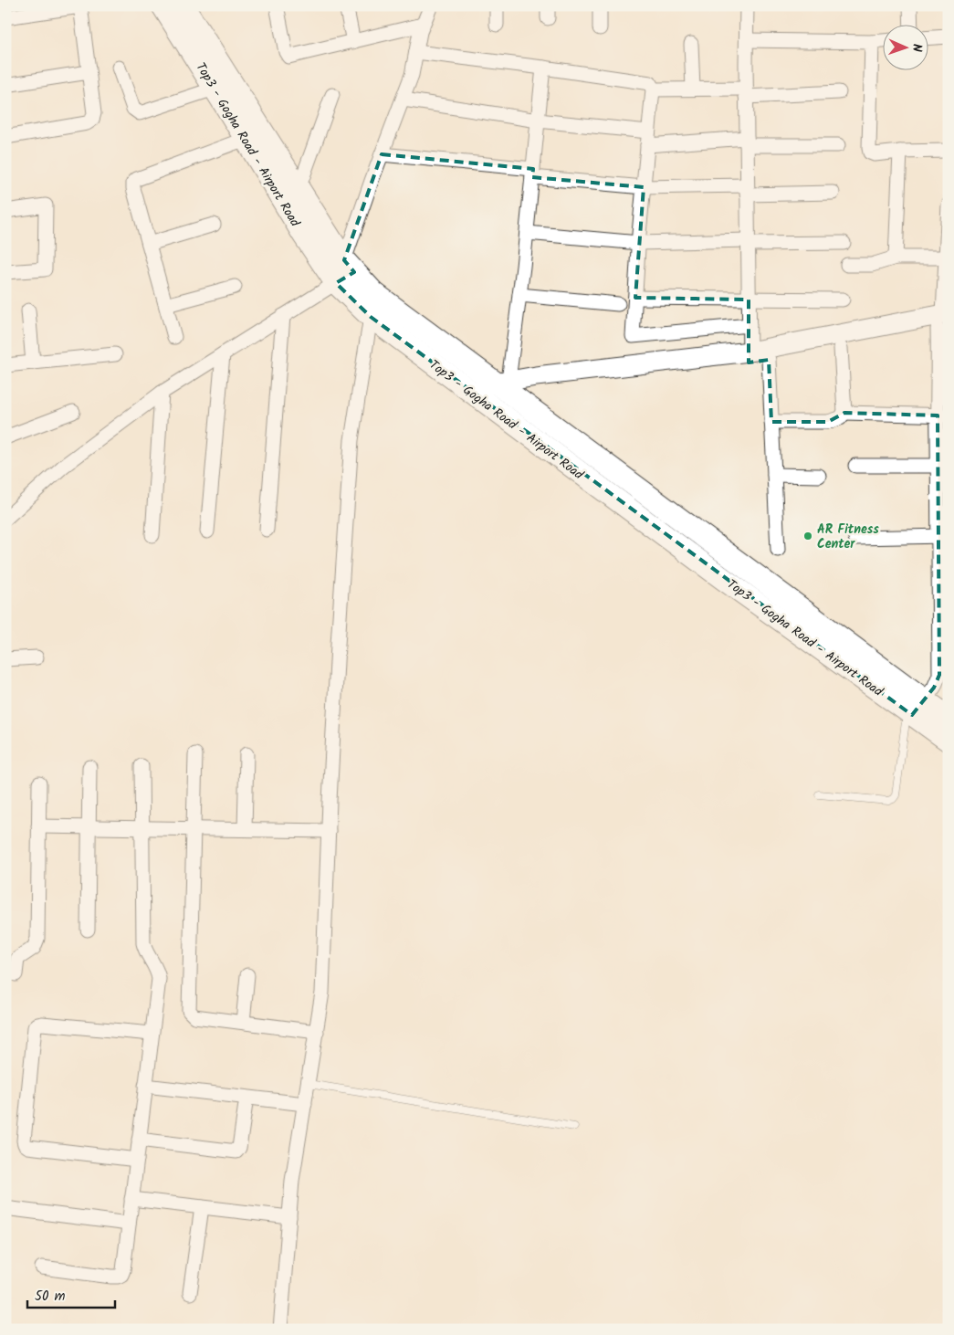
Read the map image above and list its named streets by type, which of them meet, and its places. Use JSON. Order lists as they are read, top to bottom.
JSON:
{
  "streets": {
    "main road": ["Top3 - Gogha Road - Airport Road"]
  },
  "places": ["AR Fitness Center"],
  "scale_bar": "50 m",
  "north": "right"
}
